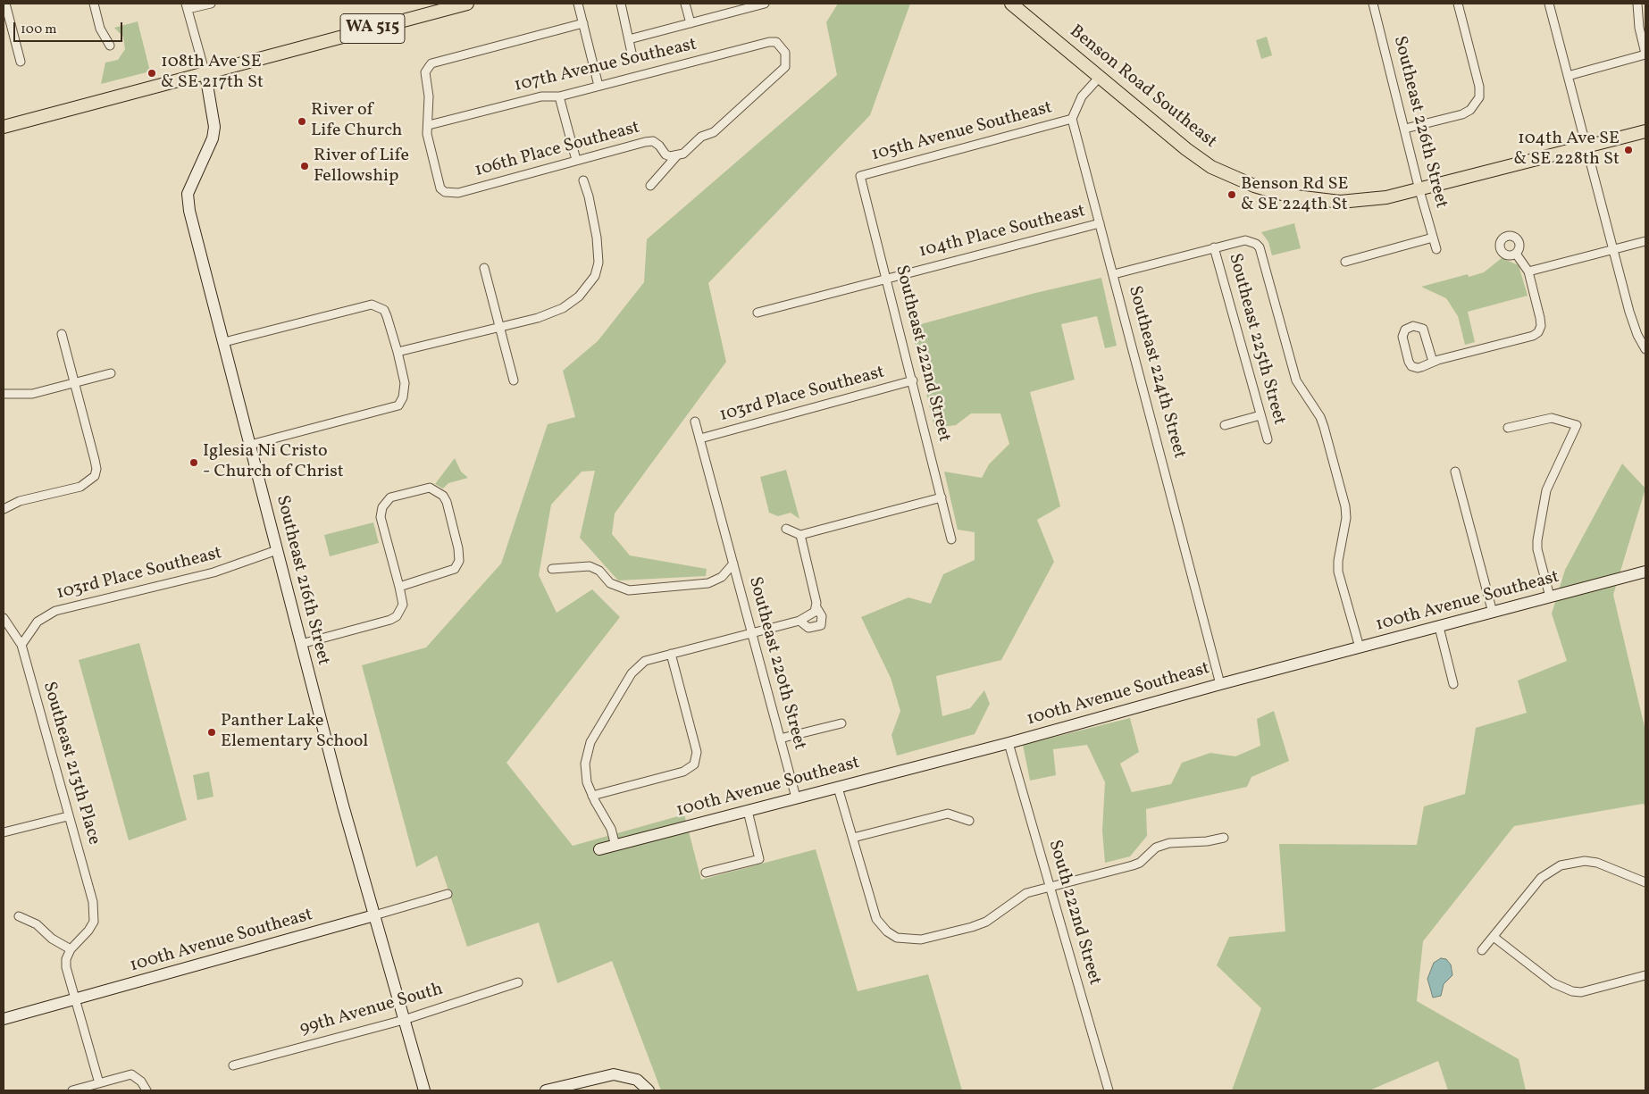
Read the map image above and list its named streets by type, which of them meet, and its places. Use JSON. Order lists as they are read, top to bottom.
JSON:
{
  "streets": {
    "main road": ["WA 515", "Benson Road Southeast"],
    "street": [
      "107th Avenue Southeast",
      "Southeast 226th Street",
      "105th Avenue Southeast",
      "106th Place Southeast",
      "104th Place Southeast",
      "Southeast 225th Street",
      "Southeast 222nd Street",
      "Southeast 224th Street",
      "103rd Place Southeast",
      "Southeast 216th Street",
      "100th Avenue Southeast",
      "Southeast 220th Street",
      "Southeast 213th Place",
      "South 222nd Street",
      "99th Avenue South"
    ]
  },
  "crossings": [
    ["WA 515", "Southeast 216th Street"],
    ["107th Avenue Southeast", "106th Place Southeast"],
    ["Benson Road Southeast", "Southeast 226th Street"],
    ["105th Avenue Southeast", "Southeast 222nd Street"],
    ["105th Avenue Southeast", "Southeast 224th Street"],
    ["104th Place Southeast", "Southeast 222nd Street"],
    ["104th Place Southeast", "Southeast 224th Street"],
    ["Southeast 222nd Street", "103rd Place Southeast"],
    ["Southeast 224th Street", "100th Avenue Southeast"],
    ["103rd Place Southeast", "Southeast 216th Street"],
    ["103rd Place Southeast", "Southeast 220th Street"],
    ["103rd Place Southeast", "Southeast 213th Place"],
    ["Southeast 216th Street", "100th Avenue Southeast"],
    ["Southeast 216th Street", "99th Avenue South"],
    ["100th Avenue Southeast", "Southeast 220th Street"],
    ["100th Avenue Southeast", "South 222nd Street"]
  ],
  "places": [
    "108th Ave SE & SE 217th St",
    "River of Life Church",
    "104th Ave SE & SE 228th St",
    "River of Life Fellowship",
    "Benson Rd SE & SE 224th St",
    "Iglesia Ni Cristo - Church of Christ",
    "Panther Lake Elementary School"
  ],
  "scale_bar": "100 m"
}
